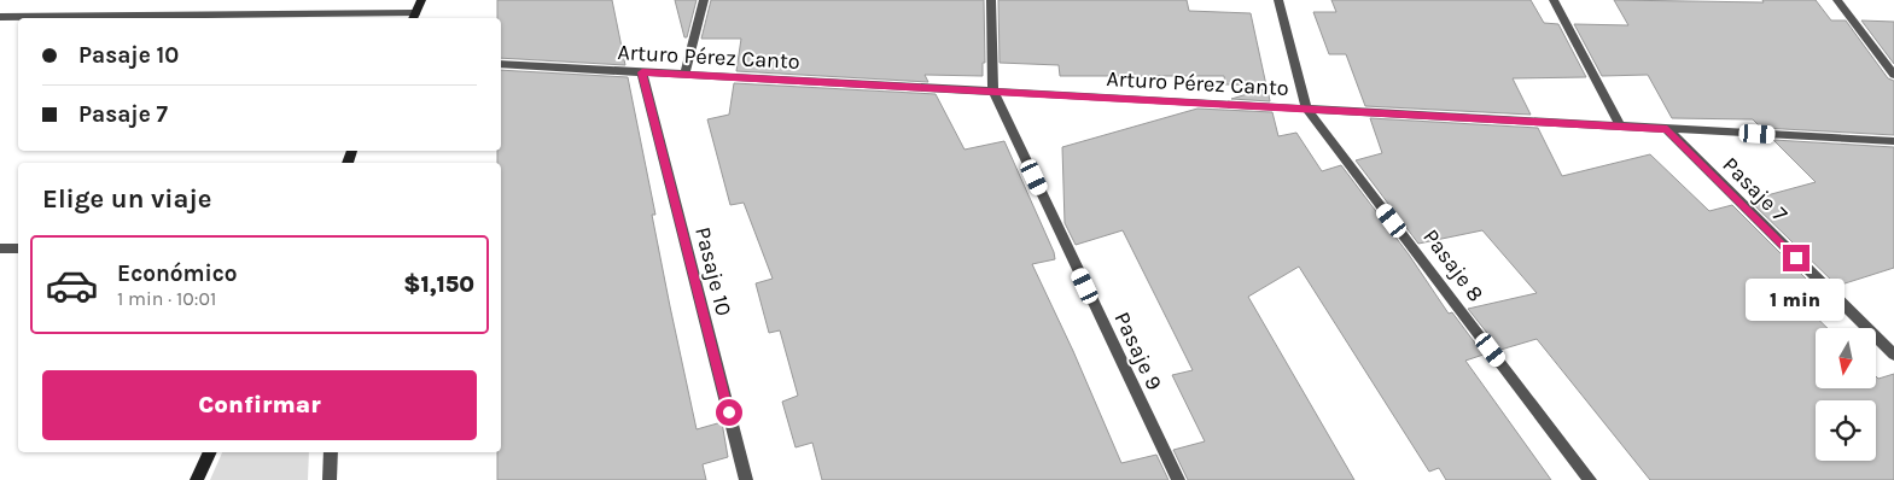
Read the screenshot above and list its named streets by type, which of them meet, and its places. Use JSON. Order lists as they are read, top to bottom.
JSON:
{
  "streets": {
    "street": [
      "Arturo Pérez Canto",
      "Pasaje 7",
      "Pasaje 8",
      "Pasaje 10",
      "Pasaje 9"
    ]
  },
  "crossings": [
    ["Arturo Pérez Canto", "Pasaje 7"],
    ["Arturo Pérez Canto", "Pasaje 8"],
    ["Arturo Pérez Canto", "Pasaje 10"],
    ["Arturo Pérez Canto", "Pasaje 9"]
  ],
  "north": "bottom",
  "page": {
    "banner": ["Pasaje 10", "Pasaje 7"],
    "heading": "Elige un viaje",
    "list": [
      {
        "name": "Económico",
        "note": "1 min · 10:01",
        "value": "$1,150"
      }
    ],
    "bubble": "1 min",
    "buttons": "Confirmar"
  }
}
